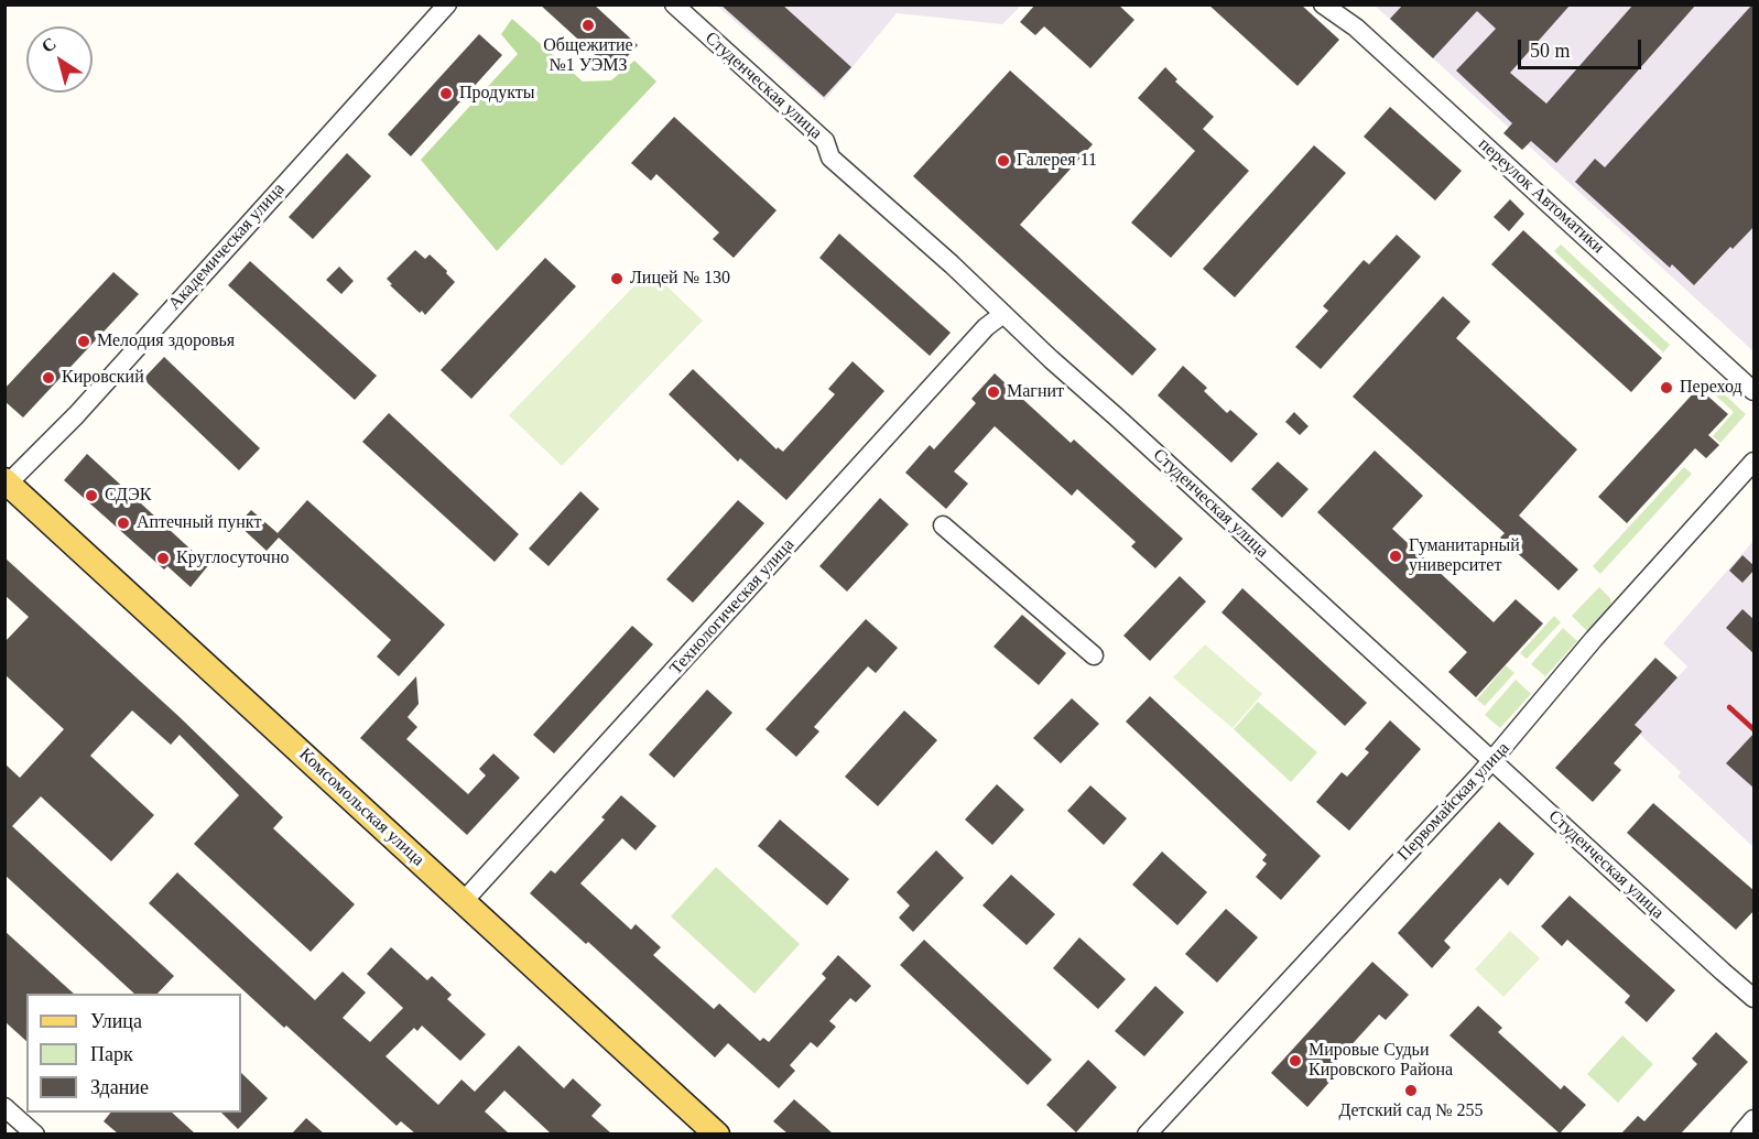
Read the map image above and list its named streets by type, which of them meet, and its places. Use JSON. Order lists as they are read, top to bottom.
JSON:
{
  "streets": {
    "main road": ["Комсомольская улица"],
    "street": [
      "Студенческая улица",
      "переулок Автоматики",
      "Академическая улица",
      "Технологическая улица",
      "Первомайская улица"
    ]
  },
  "crossings": [
    ["Студенческая улица", "Технологическая улица"],
    ["Студенческая улица", "Первомайская улица"],
    ["Академическая улица", "Комсомольская улица"],
    ["Технологическая улица", "Комсомольская улица"]
  ],
  "places": [
    "Общежитие №1 УЭМЗ",
    "Продукты",
    "Галерея 11",
    "Лицей № 130",
    "Мелодия здоровья",
    "Кировский",
    "Переход",
    "Магнит",
    "СДЭК",
    "Аптечный пункт",
    "Гуманитарный университет",
    "Круглосуточно",
    "Мировые Судьи Кировского Района",
    "Детский сад № 255"
  ],
  "legend": ["Улица", "Парк", "Здание"],
  "scale_bar": "50 m",
  "north": "top left"
}
